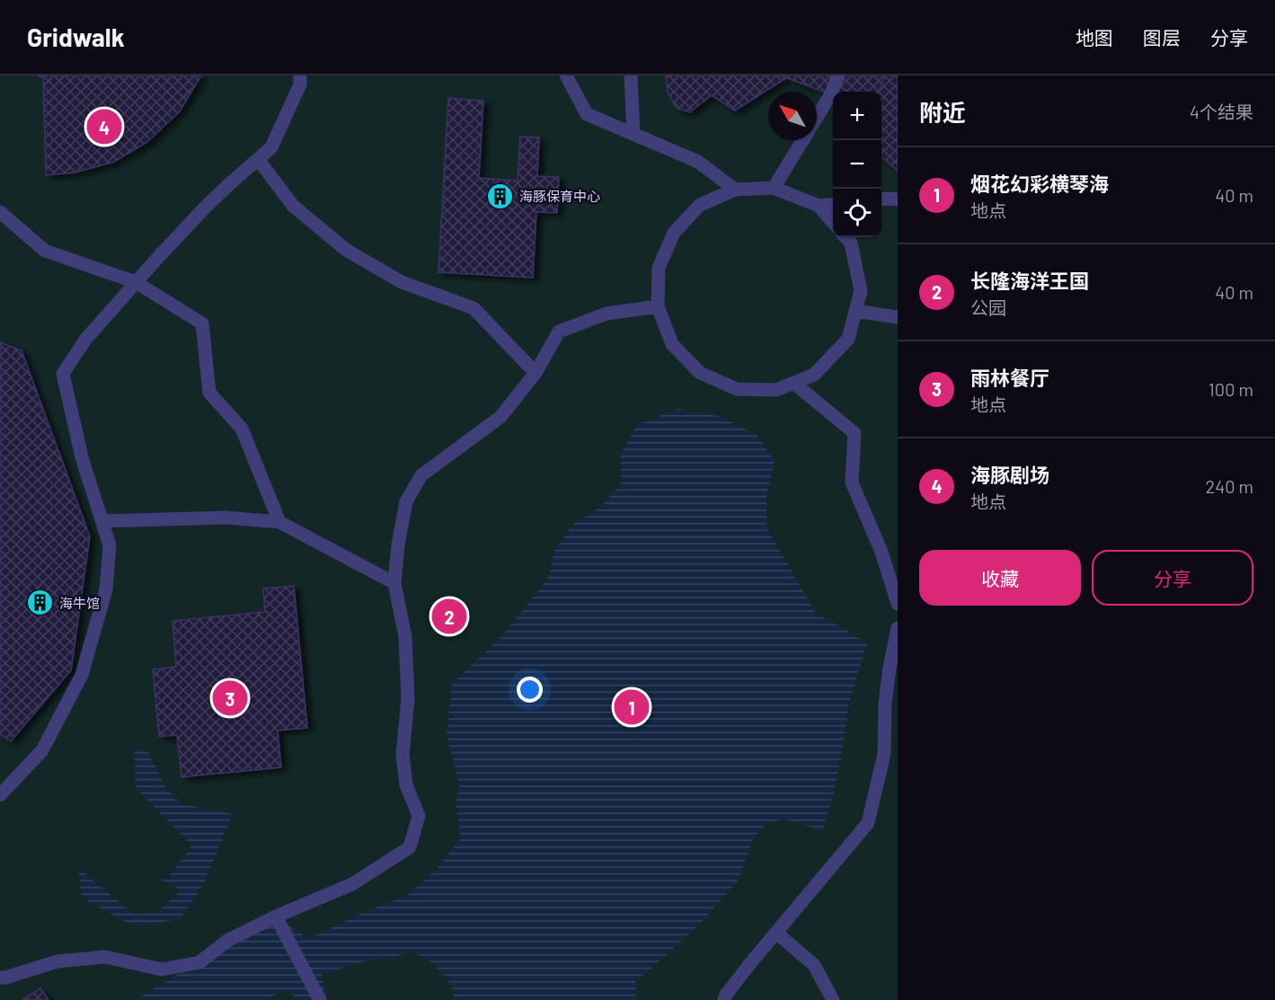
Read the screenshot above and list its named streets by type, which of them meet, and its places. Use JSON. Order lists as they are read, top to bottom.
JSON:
{
  "places": {
    "building": ["海豚保育中心", "海牛馆"]
  },
  "north": "top left",
  "page": {
    "header": "Gridwalk",
    "nav": ["地图", "图层", "分享"],
    "heading": ["附近", "4个结果"],
    "map_buttons": ["+", "−"],
    "pins": [
      "4",
      "2",
      "3",
      "1"
    ],
    "list": [
      {
        "mark": "1",
        "name": "烟花幻彩横琴海",
        "note": "地点",
        "value": "40 m"
      },
      {
        "mark": "2",
        "name": "长隆海洋王国",
        "note": "公园",
        "value": "40 m"
      },
      {
        "mark": "3",
        "name": "雨林餐厅",
        "note": "地点",
        "value": "100 m"
      },
      {
        "mark": "4",
        "name": "海豚剧场",
        "note": "地点",
        "value": "240 m"
      }
    ],
    "buttons": ["收藏", "分享"]
  }
}
